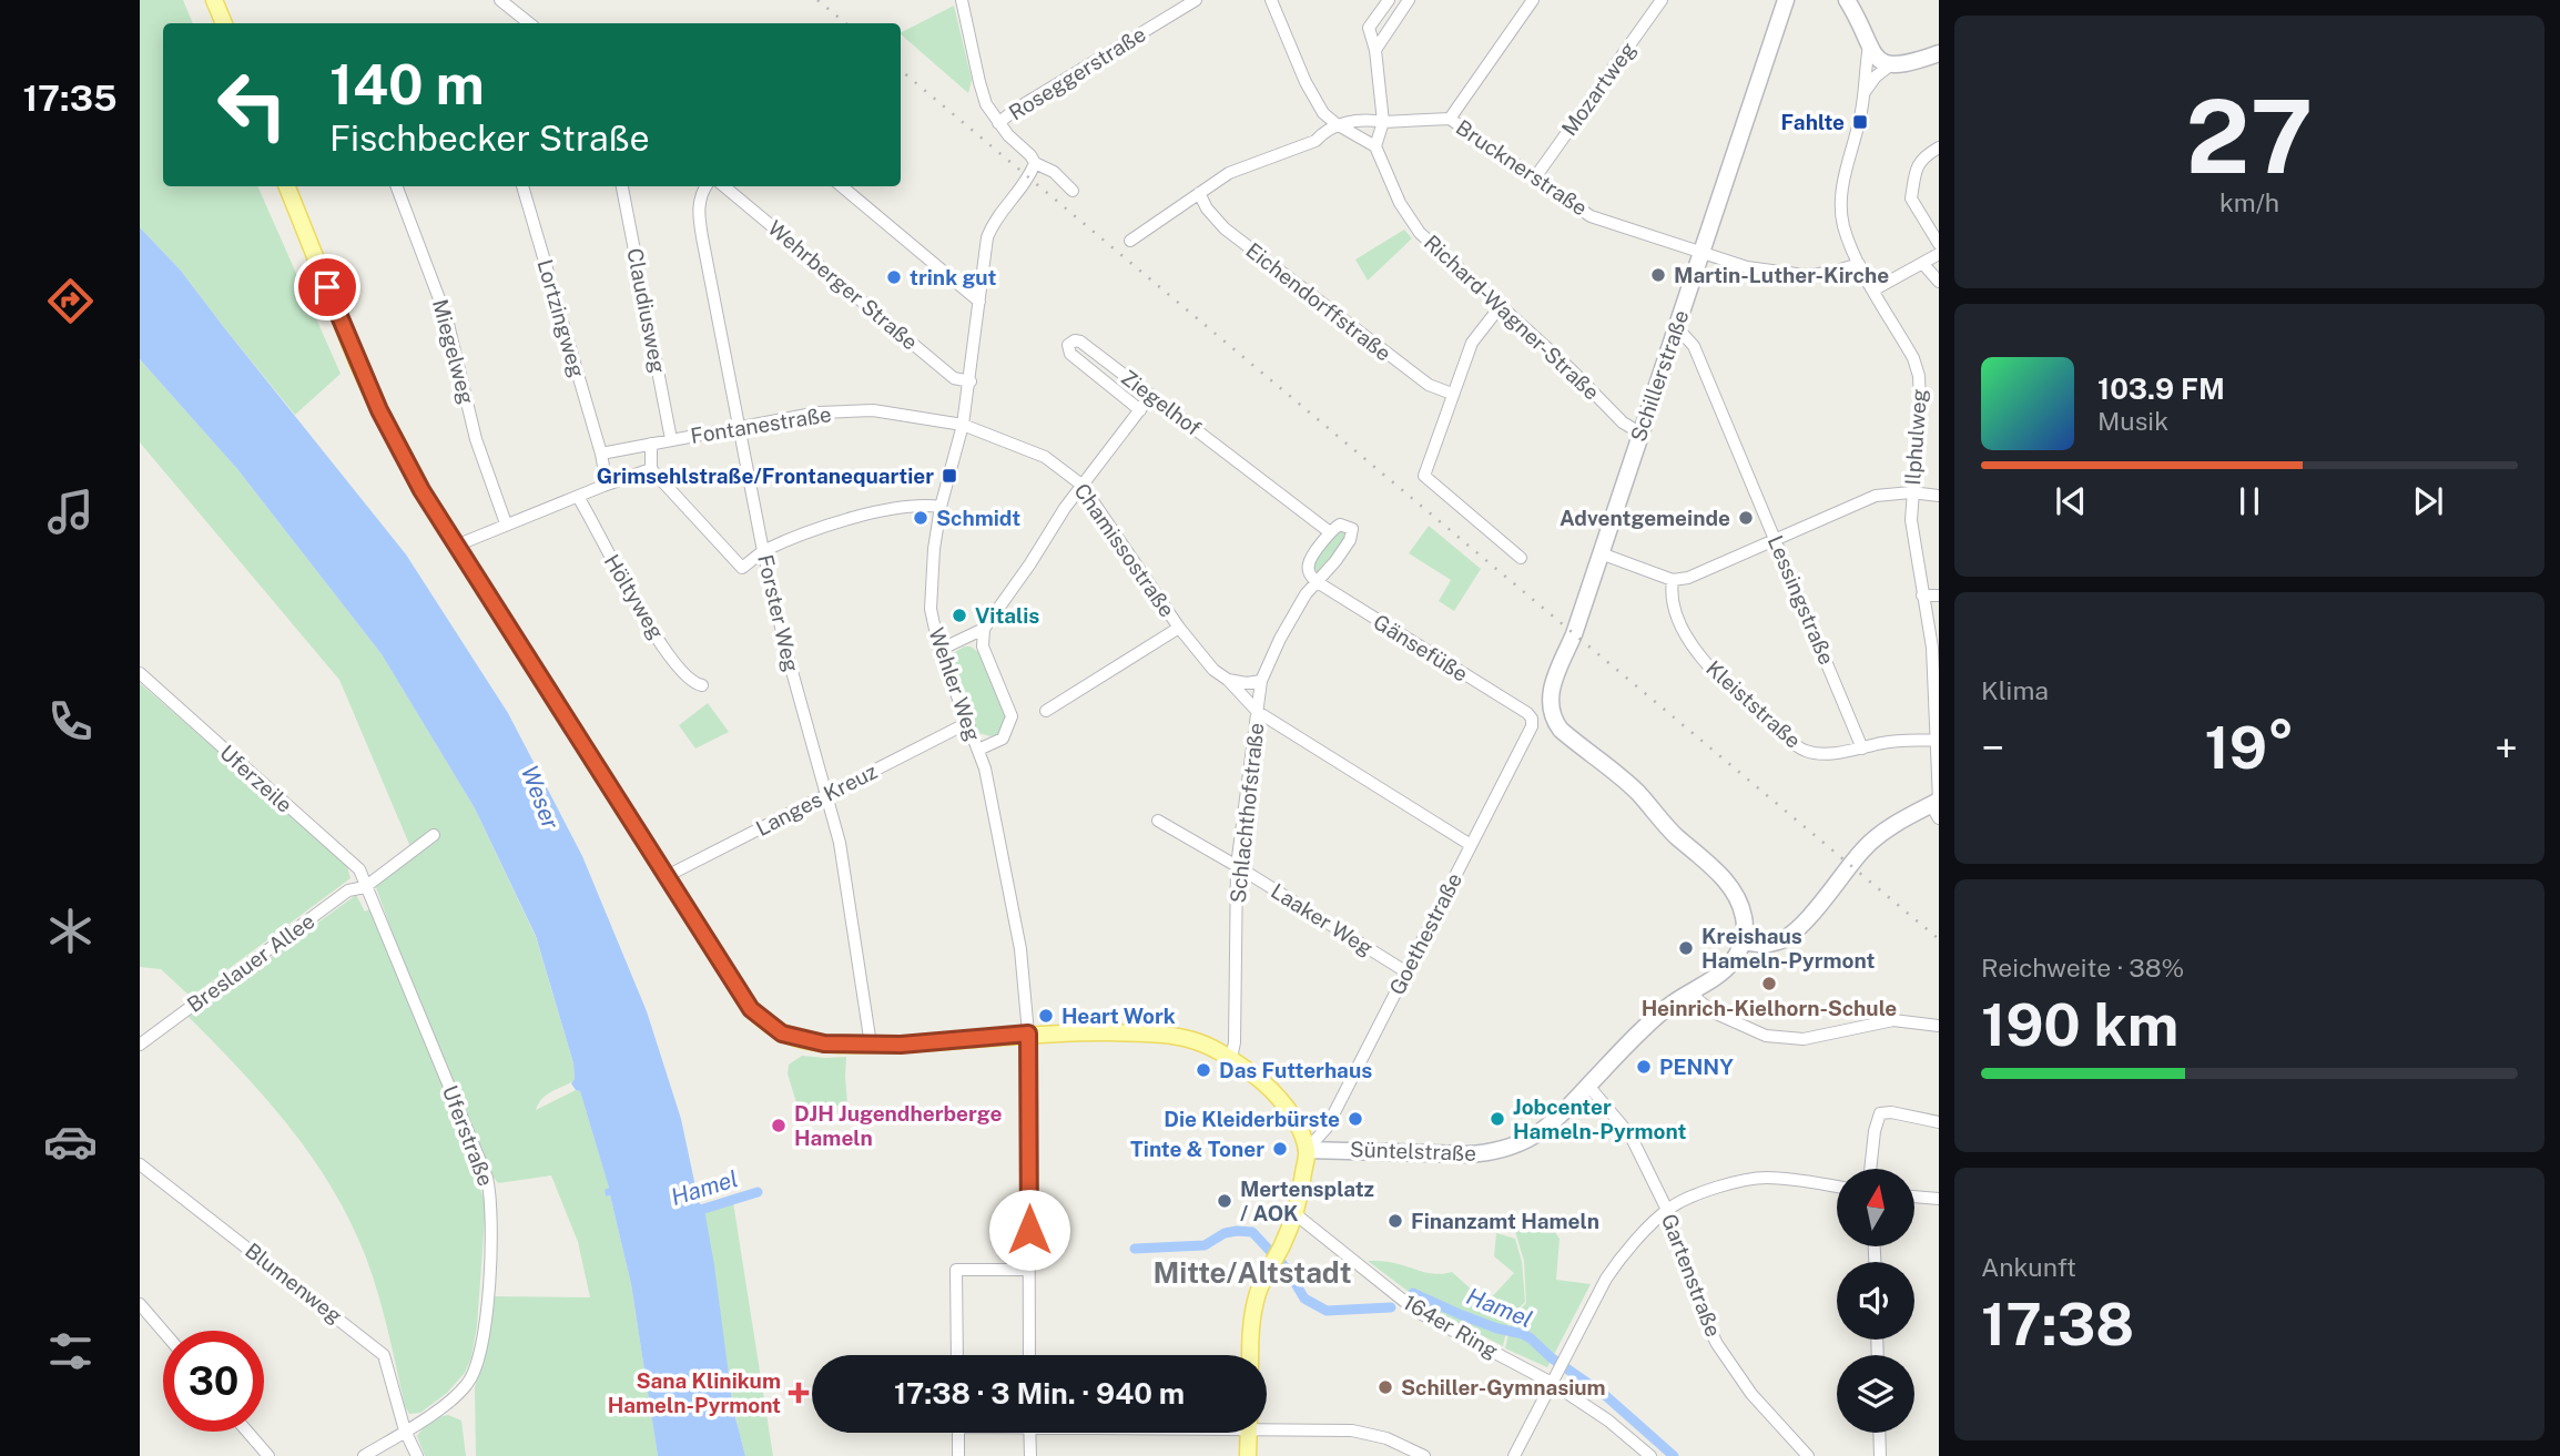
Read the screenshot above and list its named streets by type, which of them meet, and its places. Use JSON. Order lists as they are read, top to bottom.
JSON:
{
  "streets": {
    "main road": ["Schillerstraße", "Süntelstraße"],
    "street": [
      "Roseggerstraße",
      "Mozartweg",
      "Brucknerstraße",
      "Wehrberger Straße",
      "Eichendorffstraße",
      "Claudiusweg",
      "Richard-Wagner-Straße",
      "Lortzingweg",
      "Miegelweg",
      "Ziegelhof",
      "Fontanestraße",
      "Ilphulweg",
      "Chamissostraße",
      "Höltyweg",
      "Lessingstraße",
      "Forster Weg",
      "Gänsefüße",
      "Wehler Weg",
      "Kleiststraße",
      "Uferzeile",
      "Langes Kreuz",
      "Schlachthofstraße",
      "Laaker Weg",
      "Goethestraße",
      "Breslauer Allee",
      "Uferstraße",
      "Gartenstraße",
      "Blumenweg",
      "164er Ring"
    ]
  },
  "crossings": [
    ["Mozartweg", "Brucknerstraße"],
    ["Brucknerstraße", "Schillerstraße"],
    ["Brucknerstraße", "Ilphulweg"],
    ["Wehrberger Straße", "Wehler Weg"],
    ["Claudiusweg", "Fontanestraße"],
    ["Richard-Wagner-Straße", "Schillerstraße"],
    ["Lortzingweg", "Fontanestraße"],
    ["Schillerstraße", "Lessingstraße"],
    ["Schillerstraße", "Süntelstraße"],
    ["Ziegelhof", "Gänsefüße"],
    ["Ziegelhof", "Schlachthofstraße"],
    ["Fontanestraße", "Chamissostraße"],
    ["Fontanestraße", "Forster Weg"],
    ["Fontanestraße", "Wehler Weg"],
    ["Ilphulweg", "Kleiststraße"],
    ["Chamissostraße", "Wehler Weg"],
    ["Chamissostraße", "Schlachthofstraße"],
    ["Chamissostraße", "Goethestraße"],
    ["Lessingstraße", "Kleiststraße"],
    ["Forster Weg", "Langes Kreuz"],
    ["Gänsefüße", "Schlachthofstraße"],
    ["Gänsefüße", "Goethestraße"],
    ["Wehler Weg", "Langes Kreuz"],
    ["Uferzeile", "Breslauer Allee"],
    ["Uferzeile", "Uferstraße"],
    ["Schlachthofstraße", "Laaker Weg"],
    ["Laaker Weg", "Goethestraße"],
    ["Goethestraße", "Süntelstraße"],
    ["Breslauer Allee", "Uferstraße"],
    ["Uferstraße", "Blumenweg"],
    ["Süntelstraße", "Gartenstraße"]
  ],
  "districts": ["Mitte/Altstadt"],
  "water": ["Weser", "Hamel"],
  "places": {
    "transit": ["Fahlte", "Grimsehlstraße/Frontanequartier"],
    "other": [
      "Martin-Luther-Kirche",
      "trink gut",
      "Schmidt",
      "Adventgemeinde",
      "Vitalis",
      "Kreishaus Hameln-Pyrmont",
      "Heinrich-Kielhorn-Schule",
      "Heart Work",
      "PENNY",
      "Das Futterhaus",
      "Die Kleiderbürste",
      "Jobcenter Hameln-Pyrmont",
      "DJH Jugendherberge Hameln",
      "Tinte & Toner",
      "Mertensplatz / AOK",
      "Finanzamt Hameln",
      "Schiller-Gymnasium"
    ],
    "health": ["Sana Klinikum Hameln-Pyrmont"]
  },
  "north": "top",
  "page": {
    "tabs": "17:35",
    "tile": [
      ["27", "km/h"],
      "Klima",
      ["Reichweite · 38%", "190 km"],
      ["Ankunft", "17:38"]
    ],
    "turn": ["140 m", "Fischbecker Straße"],
    "song": ["103.9 FM", "Musik"],
    "heat": ["−", "19°", "+"],
    "limit": "30",
    "trip": "17:38 · 3 Min. · 940 m"
  }
}
